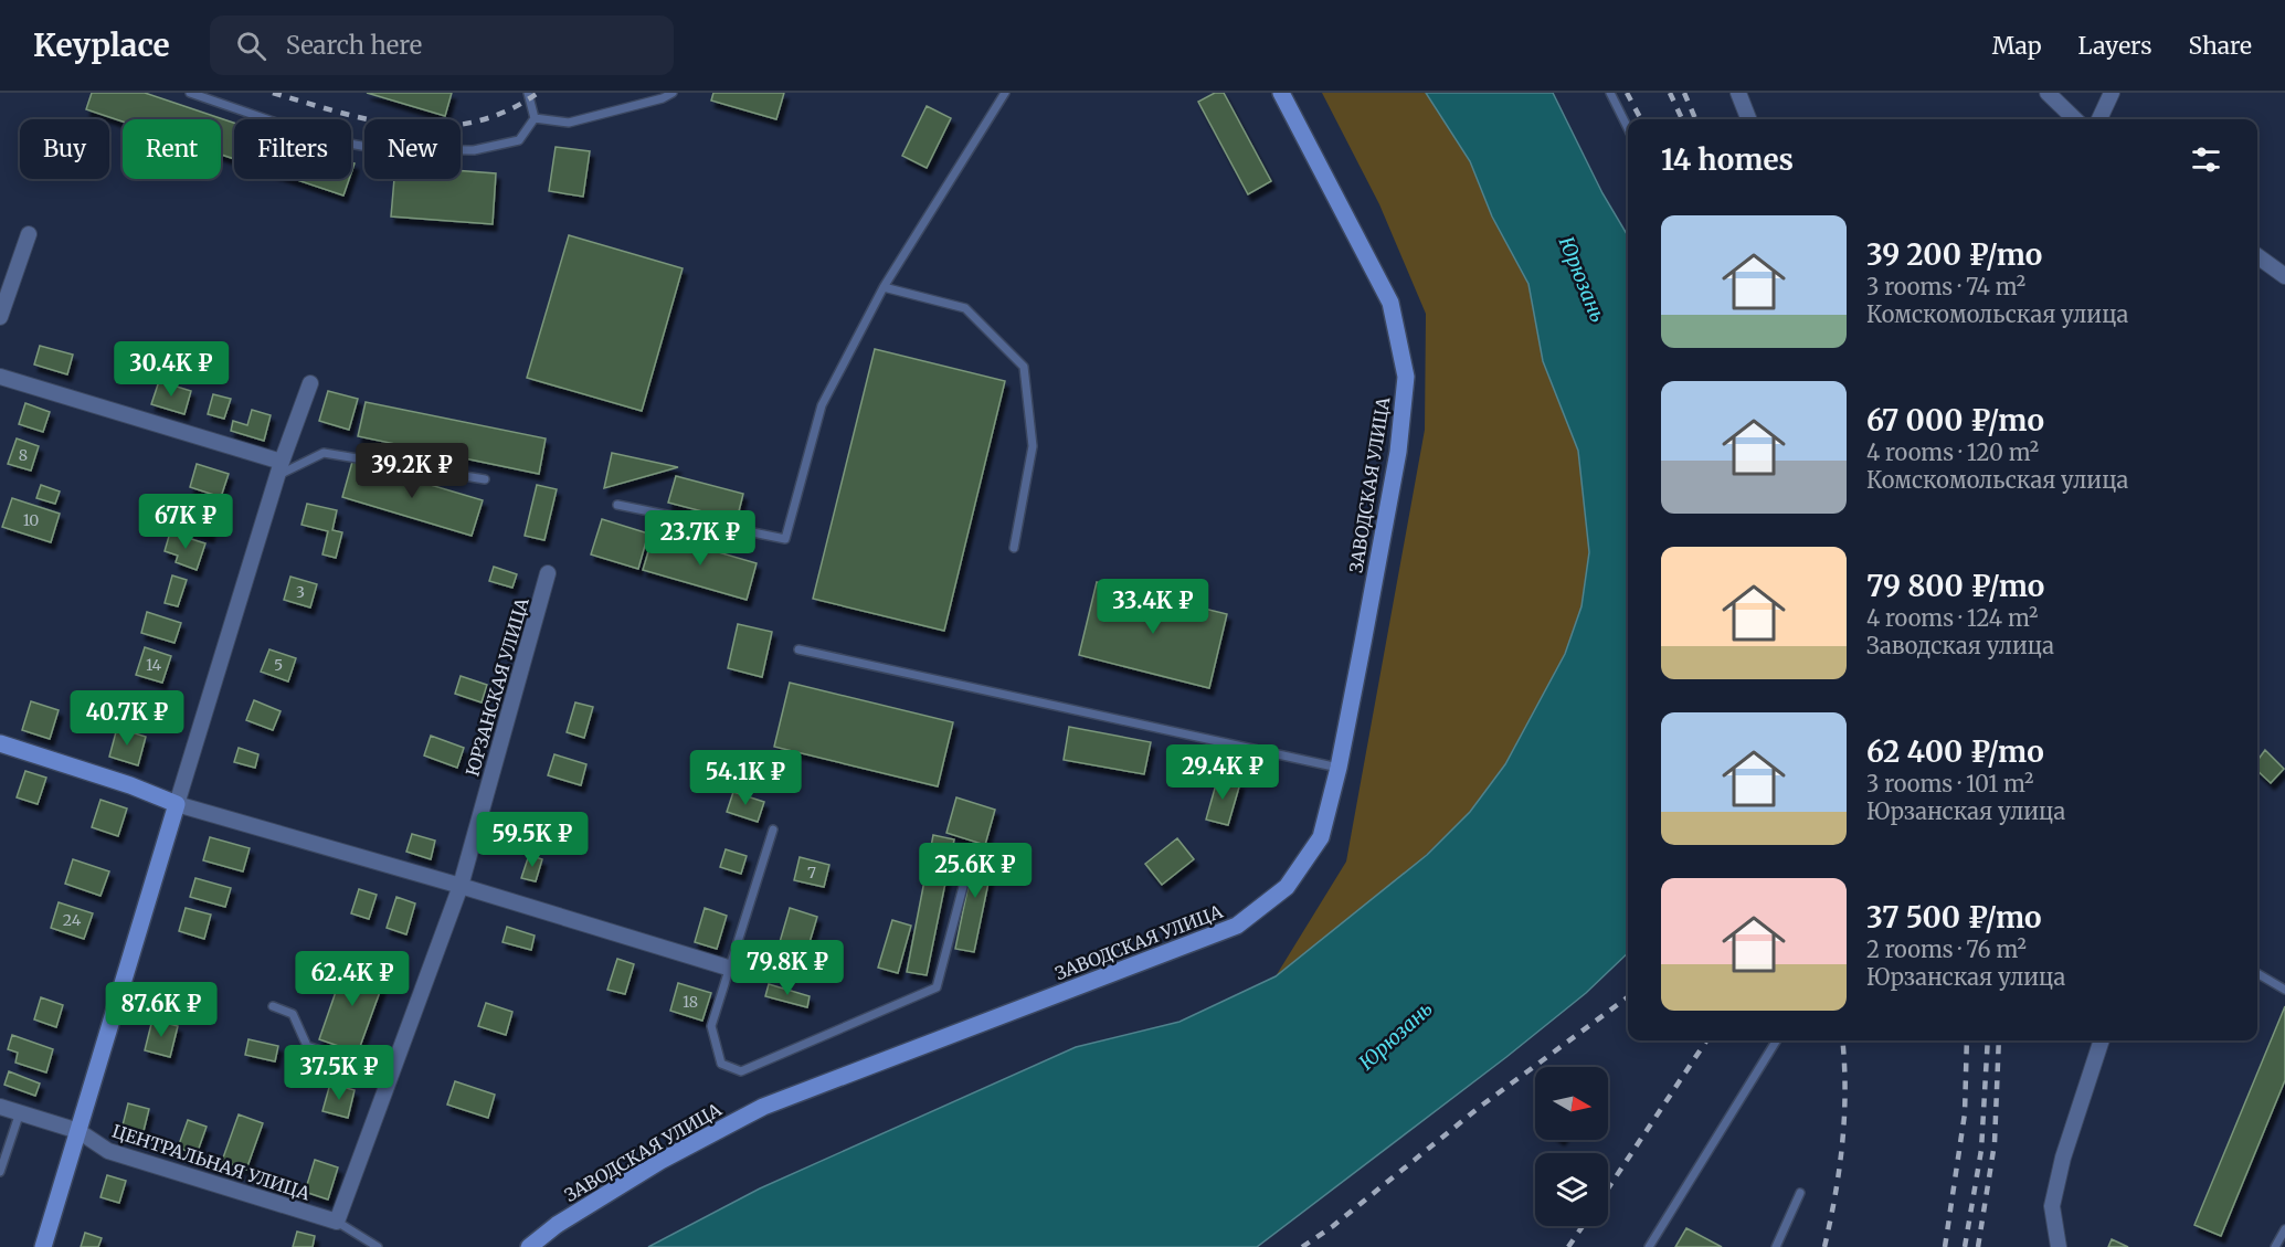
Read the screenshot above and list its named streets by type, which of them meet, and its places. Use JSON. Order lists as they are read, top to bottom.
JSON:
{
  "streets": {
    "street": ["ЗАВОДСКАЯ УЛИЦА", "ЮРЗАНСКАЯ УЛИЦА", "ЦЕНТРАЛЬНАЯ УЛИЦА"]
  },
  "crossings": [
    ["ЮРЗАНСКАЯ УЛИЦА", "ЦЕНТРАЛЬНАЯ УЛИЦА"]
  ],
  "water": ["Юрюзань"],
  "house_numbers": [
    "8",
    "10",
    "3",
    "14",
    "5",
    "7",
    "24",
    "18"
  ],
  "north": "right",
  "page": {
    "header": "Keyplace",
    "search": "Search here",
    "nav": ["Map", "Layers", "Share"],
    "chip": [
      "Buy",
      "Rent",
      "Filters",
      "New"
    ],
    "heading": "14 homes",
    "list": [
      {
        "name": "39 200 ₽/mo",
        "note": "3 rooms · 74 m² · Комскомольская улица"
      },
      {
        "name": "67 000 ₽/mo",
        "note": "4 rooms · 120 m² · Комскомольская улица"
      },
      {
        "name": "79 800 ₽/mo",
        "note": "4 rooms · 124 m² · Заводская улица"
      },
      {
        "name": "62 400 ₽/mo",
        "note": "3 rooms · 101 m² · Юрзанская улица"
      },
      {
        "name": "37 500 ₽/mo",
        "note": "2 rooms · 76 m² · Юрзанская улица"
      }
    ],
    "price": [
      "30.4K ₽",
      "39.2K ₽",
      "67K ₽",
      "23.7K ₽",
      "33.4K ₽",
      "40.7K ₽",
      "29.4K ₽",
      "54.1K ₽",
      "59.5K ₽",
      "25.6K ₽",
      "79.8K ₽",
      "62.4K ₽",
      "87.6K ₽",
      "37.5K ₽"
    ]
  }
}
